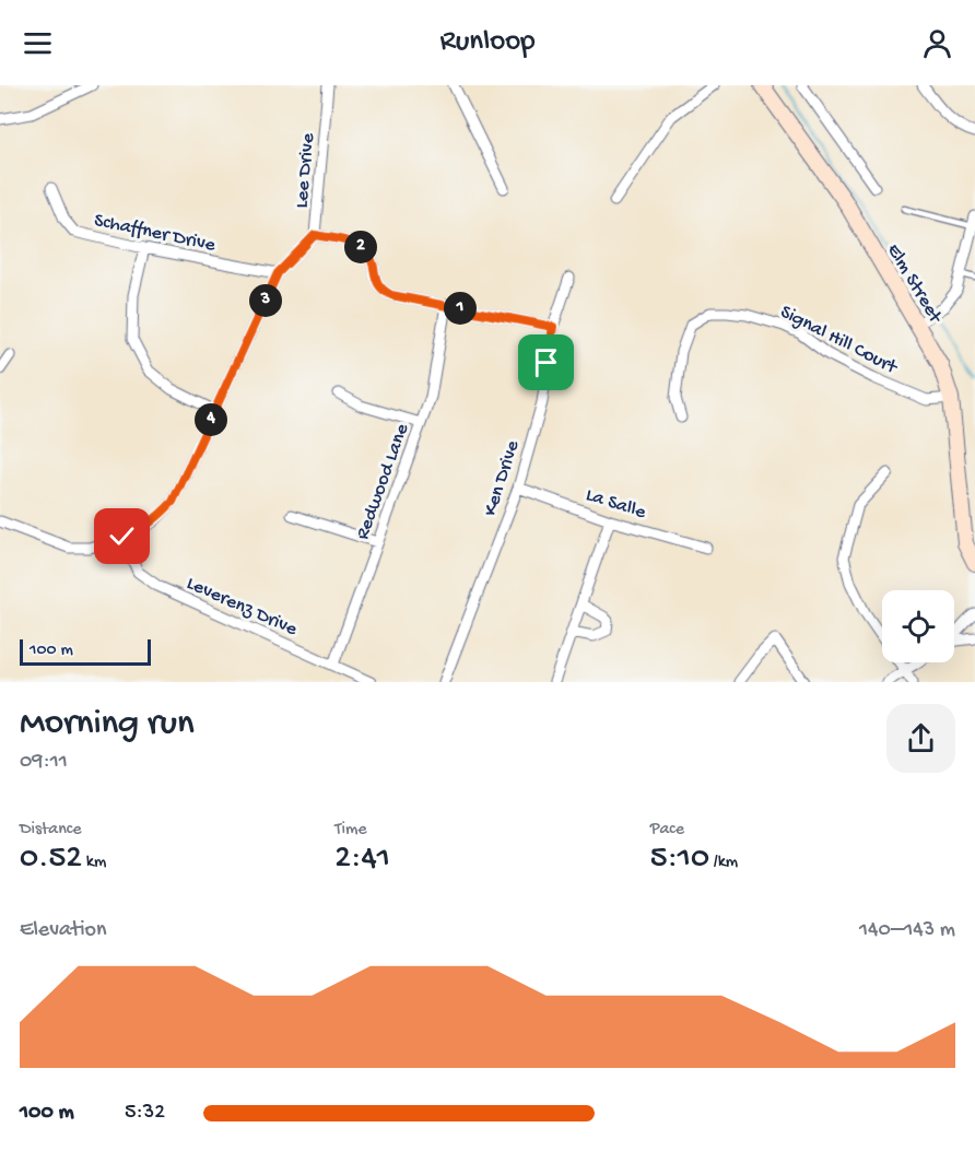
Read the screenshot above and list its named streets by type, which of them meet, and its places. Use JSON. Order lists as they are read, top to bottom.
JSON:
{
  "streets": {
    "main road": ["Elm Street"],
    "street": [
      "Lee Drive",
      "Schaffner Drive",
      "Signal Hill Court",
      "Ken Drive",
      "Redwood Lane",
      "La Salle",
      "Leverenz Drive"
    ]
  },
  "crossings": [
    ["Lee Drive", "Schaffner Drive"],
    ["Lee Drive", "Leverenz Drive"],
    ["Elm Street", "Signal Hill Court"],
    ["Ken Drive", "La Salle"],
    ["Redwood Lane", "Leverenz Drive"]
  ],
  "scale_bar": "100 m",
  "page": {
    "header": "Runloop",
    "pins": [
      "2",
      "3",
      "1",
      "4"
    ],
    "scale": "100 m",
    "heading": ["Morning run", "09:11"],
    "stats": [
      ["Distance", "0.52 km"],
      ["Time", "2:41"],
      ["Pace", "5:10 /km"]
    ],
    "chart": ["Elevation", "140–143 m"],
    "list": [
      {
        "name": "100 m",
        "note": "5:32"
      }
    ]
  }
}
